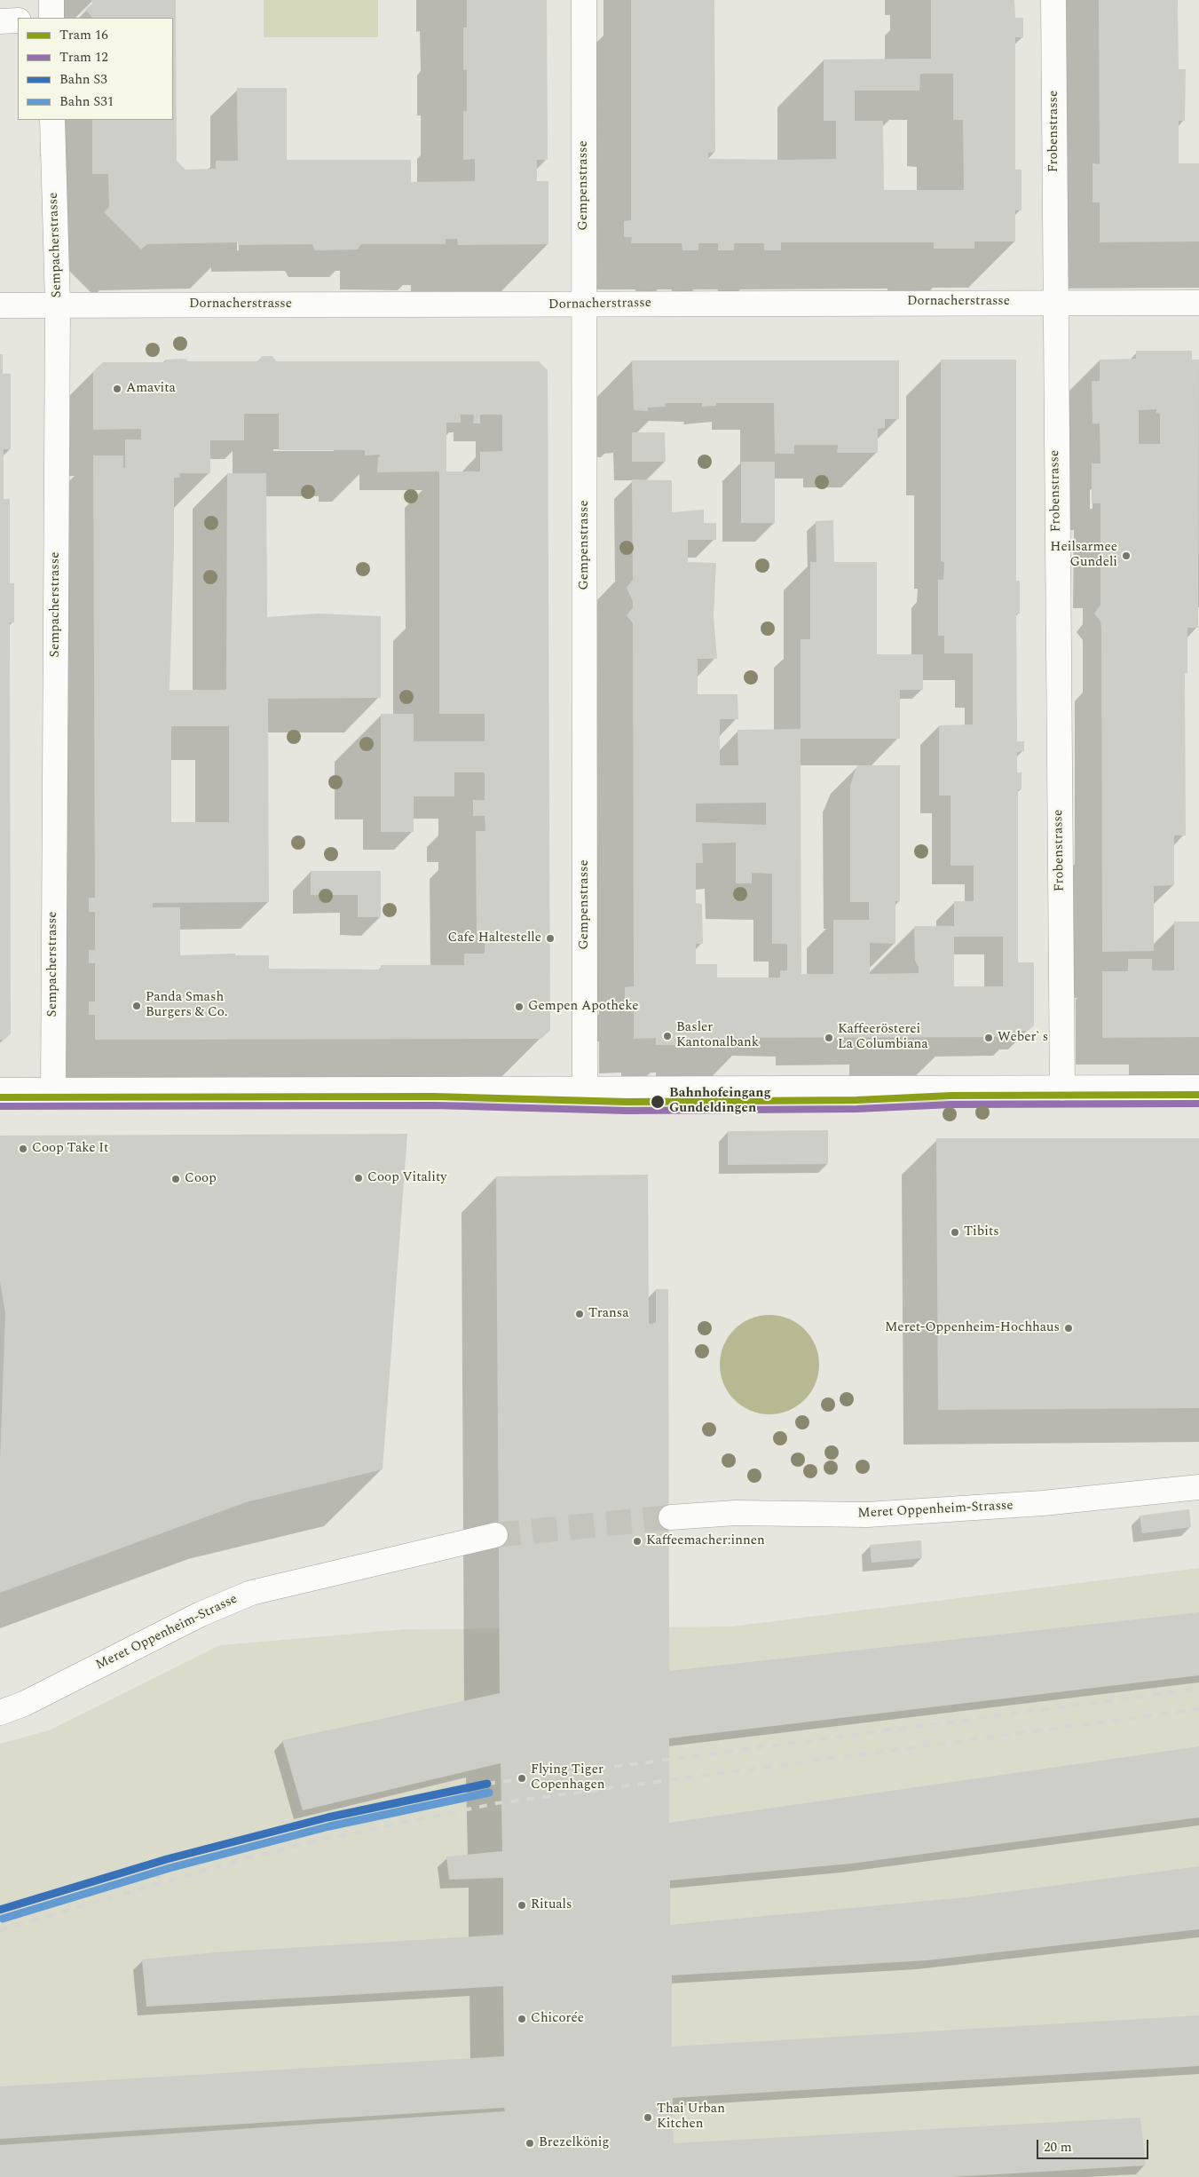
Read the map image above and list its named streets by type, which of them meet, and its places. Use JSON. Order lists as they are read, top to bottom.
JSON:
{
  "streets": {
    "street": [
      "Frobenstrasse",
      "Gempenstrasse",
      "Sempacherstrasse",
      "Dornacherstrasse",
      "Meret Oppenheim-Strasse"
    ]
  },
  "crossings": [
    ["Frobenstrasse", "Dornacherstrasse"],
    ["Gempenstrasse", "Dornacherstrasse"],
    ["Sempacherstrasse", "Dornacherstrasse"]
  ],
  "places": [
    "Amavita",
    "Heilsarmee Gundeli",
    "Cafe Haltestelle",
    "Panda Smash Burgers & Co.",
    "Gempen Apotheke",
    "Basler Kantonalbank",
    "Kaffeerösterei La Columbiana",
    "Weberˋs",
    "Bahnhofeingang Gundeldingen",
    "Coop Take It",
    "Coop Vitality",
    "Coop",
    "Tibits",
    "Transa",
    "Meret-Oppenheim-Hochhaus",
    "Kaffeemacher:innen",
    "Flying Tiger Copenhagen",
    "Rituals",
    "Chicorée",
    "Thai Urban Kitchen",
    "Brezelkönig"
  ],
  "lines": [
    "tram line 16",
    "tram line 12",
    "rail line S3",
    "rail line S31"
  ],
  "legend": [
    "Tram 16",
    "Tram 12",
    "Bahn S3",
    "Bahn S31"
  ],
  "scale_bar": "20 m"
}
